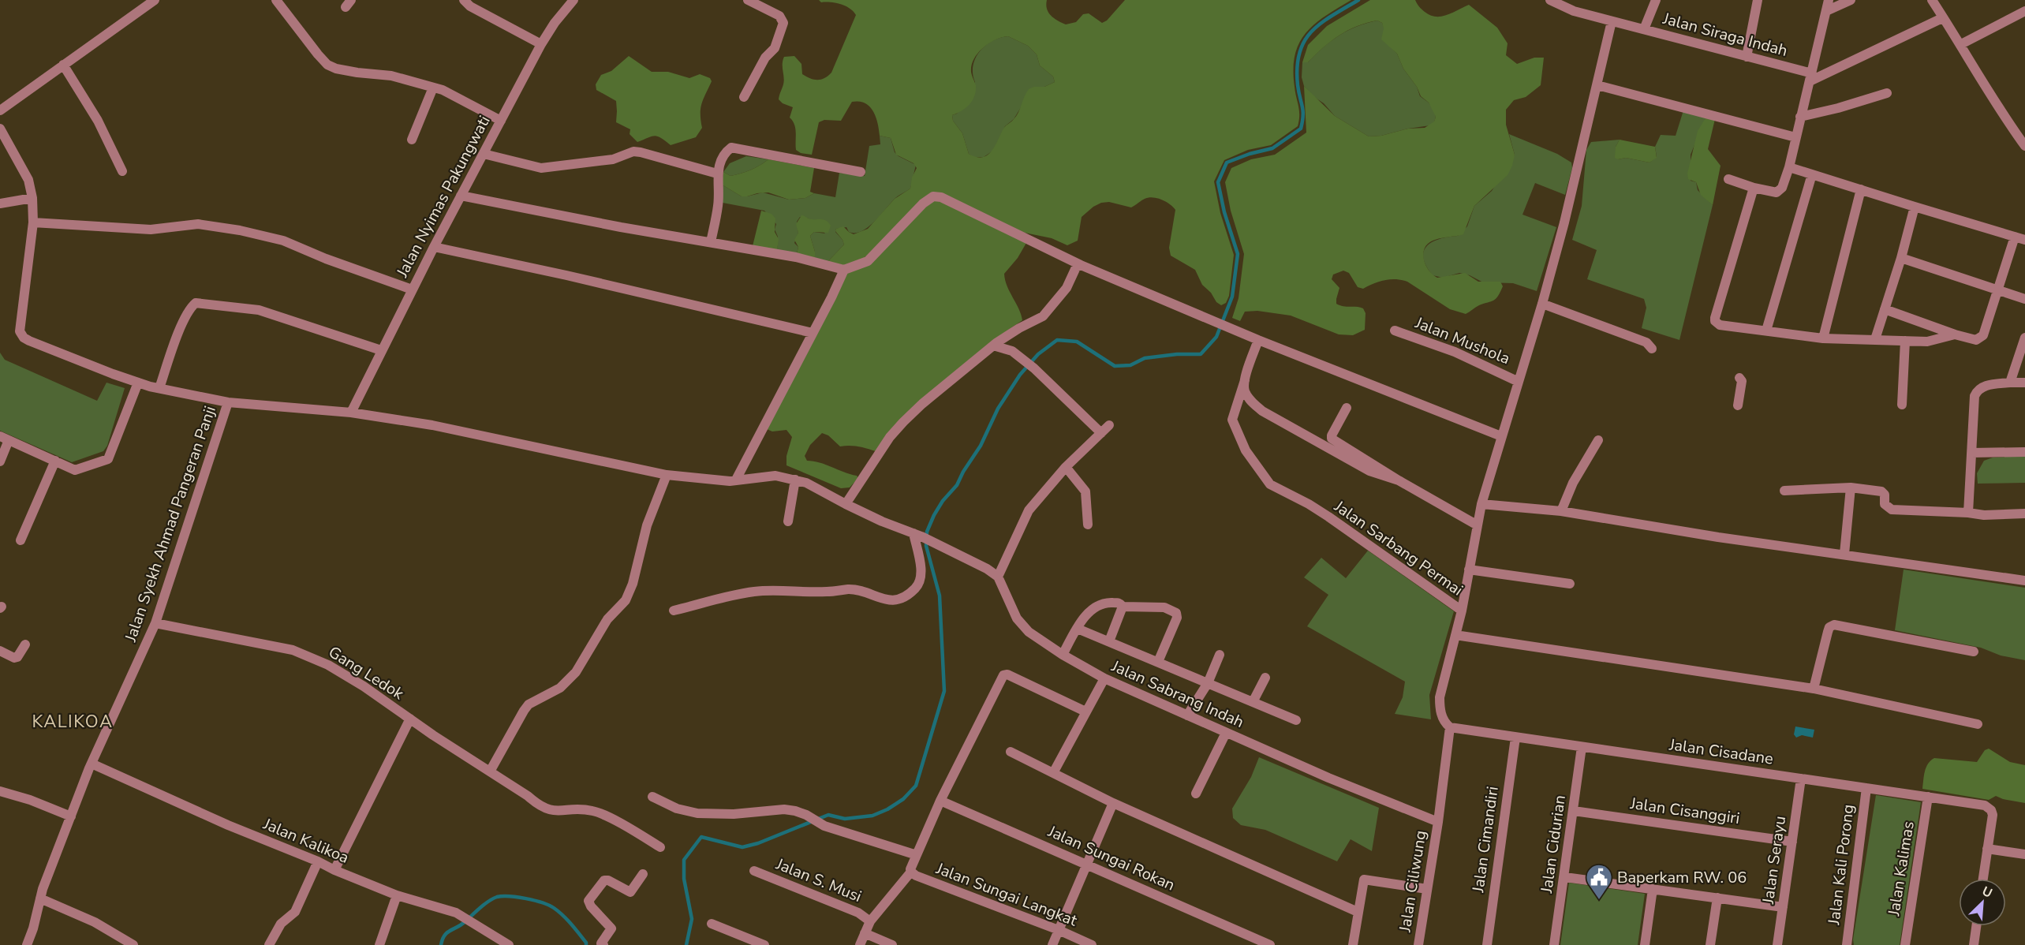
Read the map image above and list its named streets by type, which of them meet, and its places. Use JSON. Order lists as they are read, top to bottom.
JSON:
{
  "streets": {
    "street": [
      "Jalan Siraga Indah",
      "Jalan Nyimas Pakungwati",
      "Jalan Mushola",
      "Jalan Syekh Ahmad Pangeran Panji",
      "Jalan Sarbang Permai",
      "Gang Ledok",
      "Jalan Sabrang Indah",
      "Jalan Cisadane",
      "Jalan Cisanggiri",
      "Jalan Cimandiri",
      "Jalan Kalikoa",
      "Jalan Cidurian",
      "Jalan Sungai Rokan",
      "Jalan Serayu",
      "Jalan Kali Porong",
      "Jalan Kalimas",
      "Jalan S. Musi",
      "Jalan Ciliwung",
      "Jalan Sungai Langkat"
    ]
  },
  "crossings": [
    ["Jalan Syekh Ahmad Pangeran Panji", "Gang Ledok"],
    ["Jalan Syekh Ahmad Pangeran Panji", "Jalan Kalikoa"],
    ["Jalan Sabrang Indah", "Jalan Ciliwung"],
    ["Jalan Cisadane", "Jalan Cimandiri"],
    ["Jalan Cisadane", "Jalan Cidurian"],
    ["Jalan Cisadane", "Jalan Serayu"],
    ["Jalan Cisadane", "Jalan Kali Porong"],
    ["Jalan Cisadane", "Jalan Kalimas"],
    ["Jalan Cisadane", "Jalan Ciliwung"],
    ["Jalan Cisanggiri", "Jalan Cidurian"],
    ["Jalan Cisanggiri", "Jalan Serayu"]
  ],
  "districts": ["KALIKOA"],
  "places": {
    "public building": ["Baperkam RW. 06"]
  },
  "north": "top right"
}
